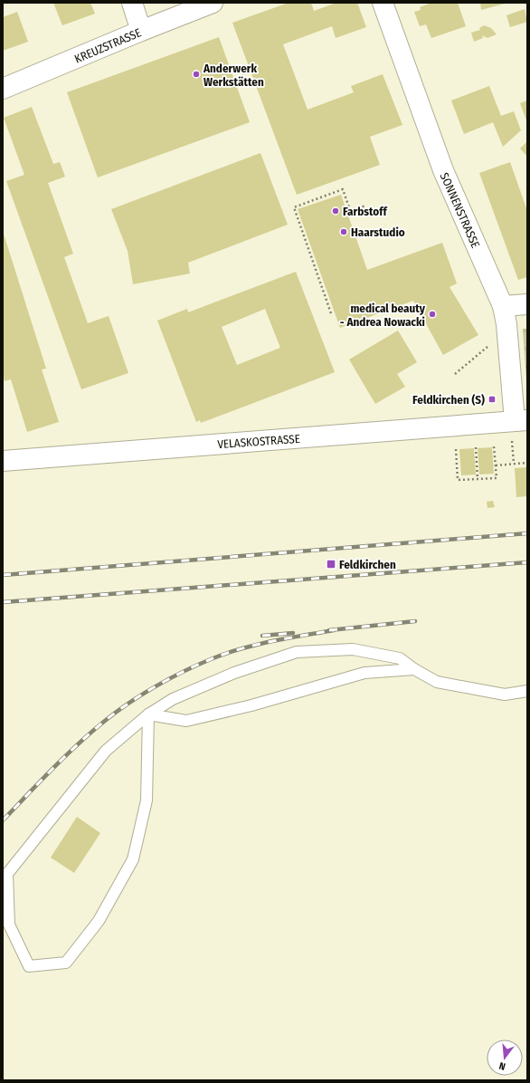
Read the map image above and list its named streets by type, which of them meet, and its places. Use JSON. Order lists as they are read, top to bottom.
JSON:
{
  "streets": {
    "street": ["KREUZSTRASSE", "SONNENSTRASSE", "VELASKOSTRASSE"]
  },
  "crossings": [
    ["SONNENSTRASSE", "VELASKOSTRASSE"]
  ],
  "places": {
    "other": [
      "Anderwerk Werkstätten",
      "Farbstoff",
      "Haarstudio",
      "medical beauty - Andrea Nowacki"
    ],
    "transit": ["Feldkirchen (S)", "Feldkirchen"]
  },
  "north": "bottom"
}
